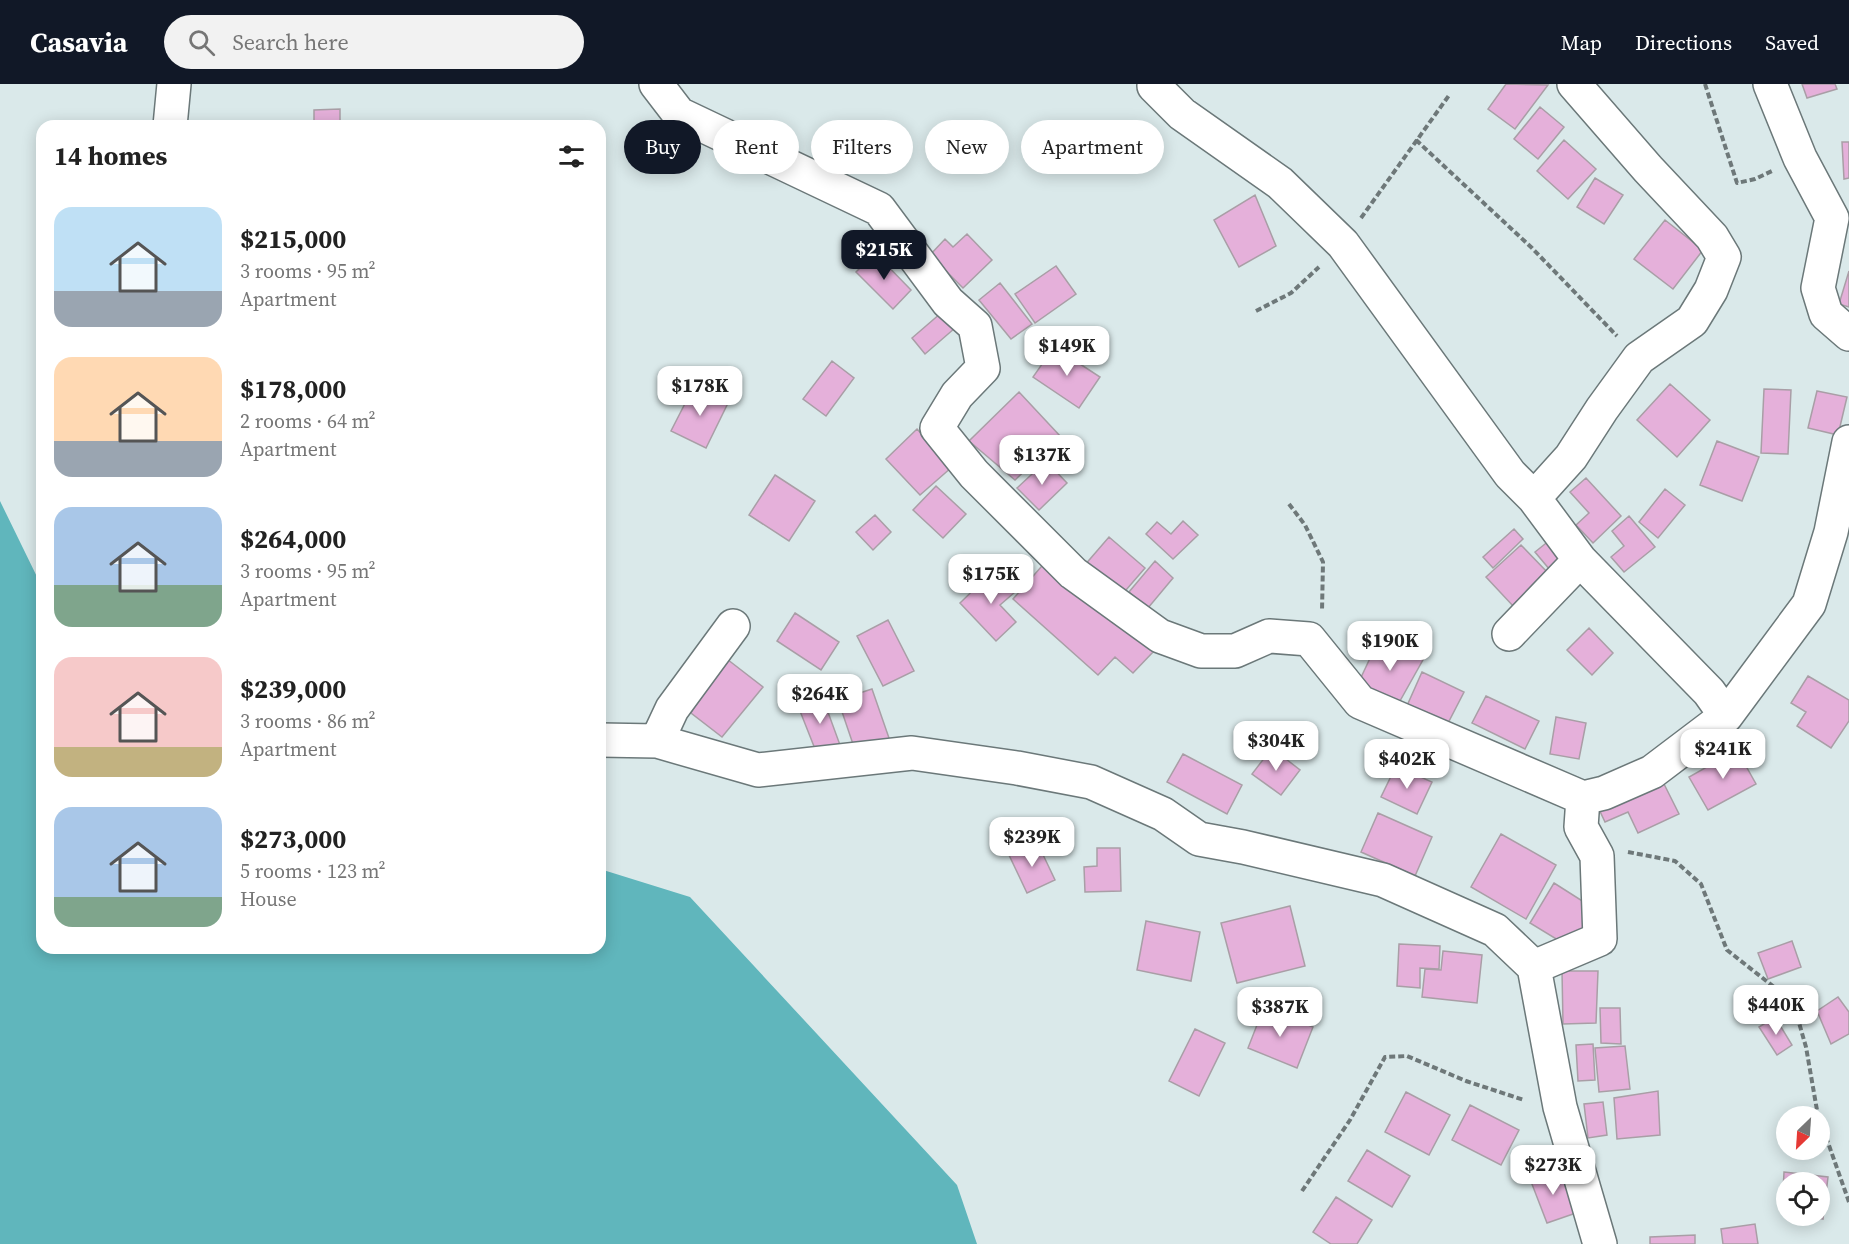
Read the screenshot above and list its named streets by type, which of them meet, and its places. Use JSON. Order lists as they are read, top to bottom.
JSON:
{
  "north": "bottom left",
  "page": {
    "header": "Casavia",
    "search": "Search here",
    "nav": ["Map", "Directions", "Saved"],
    "chip": [
      "Buy",
      "Rent",
      "Filters",
      "New",
      "Apartment"
    ],
    "heading": "14 homes",
    "list": [
      {
        "name": "$215,000",
        "note": "3 rooms · 95 m² · Apartment"
      },
      {
        "name": "$178,000",
        "note": "2 rooms · 64 m² · Apartment"
      },
      {
        "name": "$264,000",
        "note": "3 rooms · 95 m² · Apartment"
      },
      {
        "name": "$239,000",
        "note": "3 rooms · 86 m² · Apartment"
      },
      {
        "name": "$273,000",
        "note": "5 rooms · 123 m² · House"
      }
    ],
    "price": [
      "$215K",
      "$149K",
      "$178K",
      "$137K",
      "$175K",
      "$190K",
      "$264K",
      "$304K",
      "$241K",
      "$402K",
      "$239K",
      "$440K",
      "$387K",
      "$273K"
    ]
  }
}
